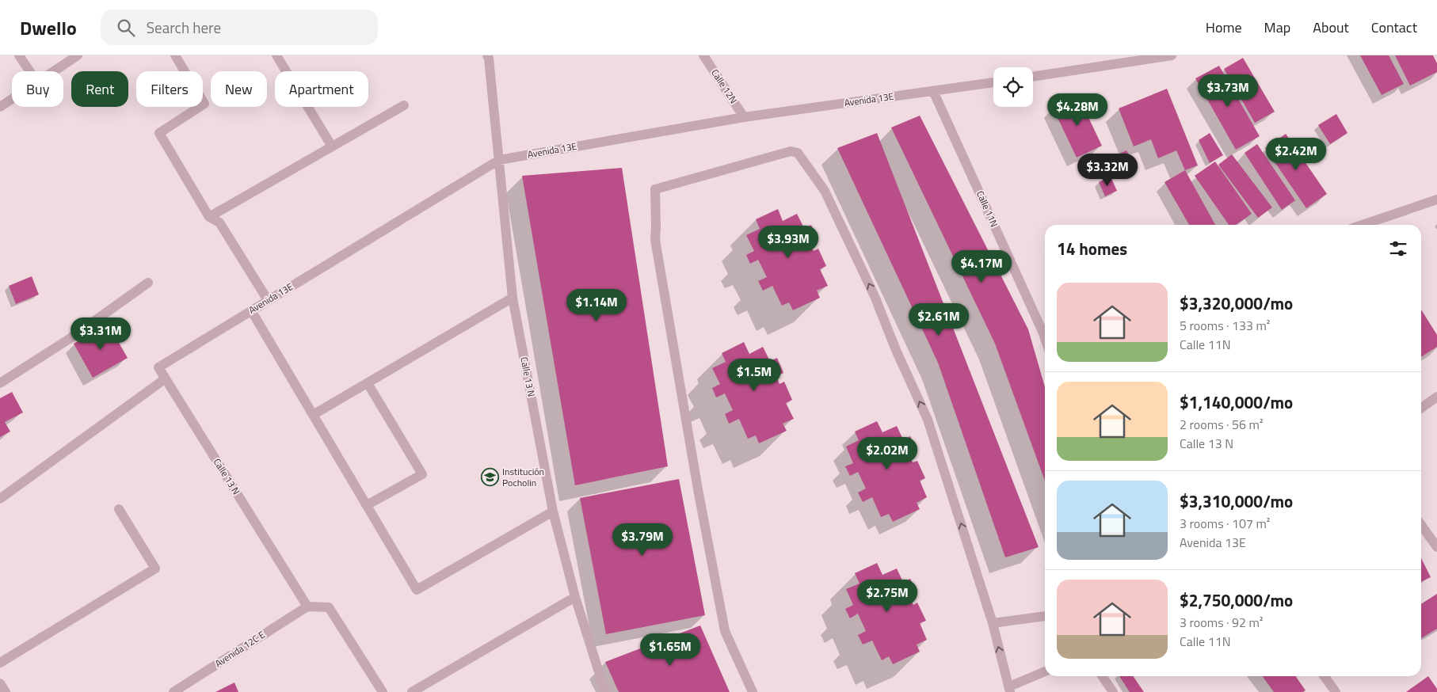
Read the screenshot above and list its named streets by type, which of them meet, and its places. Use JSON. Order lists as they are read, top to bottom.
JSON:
{
  "streets": {
    "street": [
      "Calle 12N",
      "Avenida 13E",
      "Calle 11N",
      "Calle 13 N",
      "Avenida 12C E"
    ]
  },
  "crossings": [
    ["Calle 12N", "Avenida 13E"],
    ["Avenida 13E", "Calle 11N"],
    ["Avenida 13E", "Calle 13 N"],
    ["Calle 13 N", "Avenida 12C E"]
  ],
  "places": {
    "school or university": ["Institución Pocholin"]
  },
  "page": {
    "header": "Dwello",
    "search": "Search here",
    "nav": [
      "Home",
      "Map",
      "About",
      "Contact"
    ],
    "chip": [
      "Buy",
      "Rent",
      "Filters",
      "New",
      "Apartment"
    ],
    "price": [
      "$3.73M",
      "$4.28M",
      "$2.42M",
      "$3.32M",
      "$3.93M",
      "$4.17M",
      "$1.14M",
      "$2.61M",
      "$3.31M",
      "$1.5M",
      "$2.02M",
      "$3.79M",
      "$2.75M",
      "$1.65M"
    ],
    "heading": "14 homes",
    "list": [
      {
        "name": "$3,320,000/mo",
        "note": "5 rooms · 133 m² · Calle 11N"
      },
      {
        "name": "$1,140,000/mo",
        "note": "2 rooms · 56 m² · Calle 13 N"
      },
      {
        "name": "$3,310,000/mo",
        "note": "3 rooms · 107 m² · Avenida 13E"
      },
      {
        "name": "$2,750,000/mo",
        "note": "3 rooms · 92 m² · Calle 11N"
      }
    ]
  }
}
